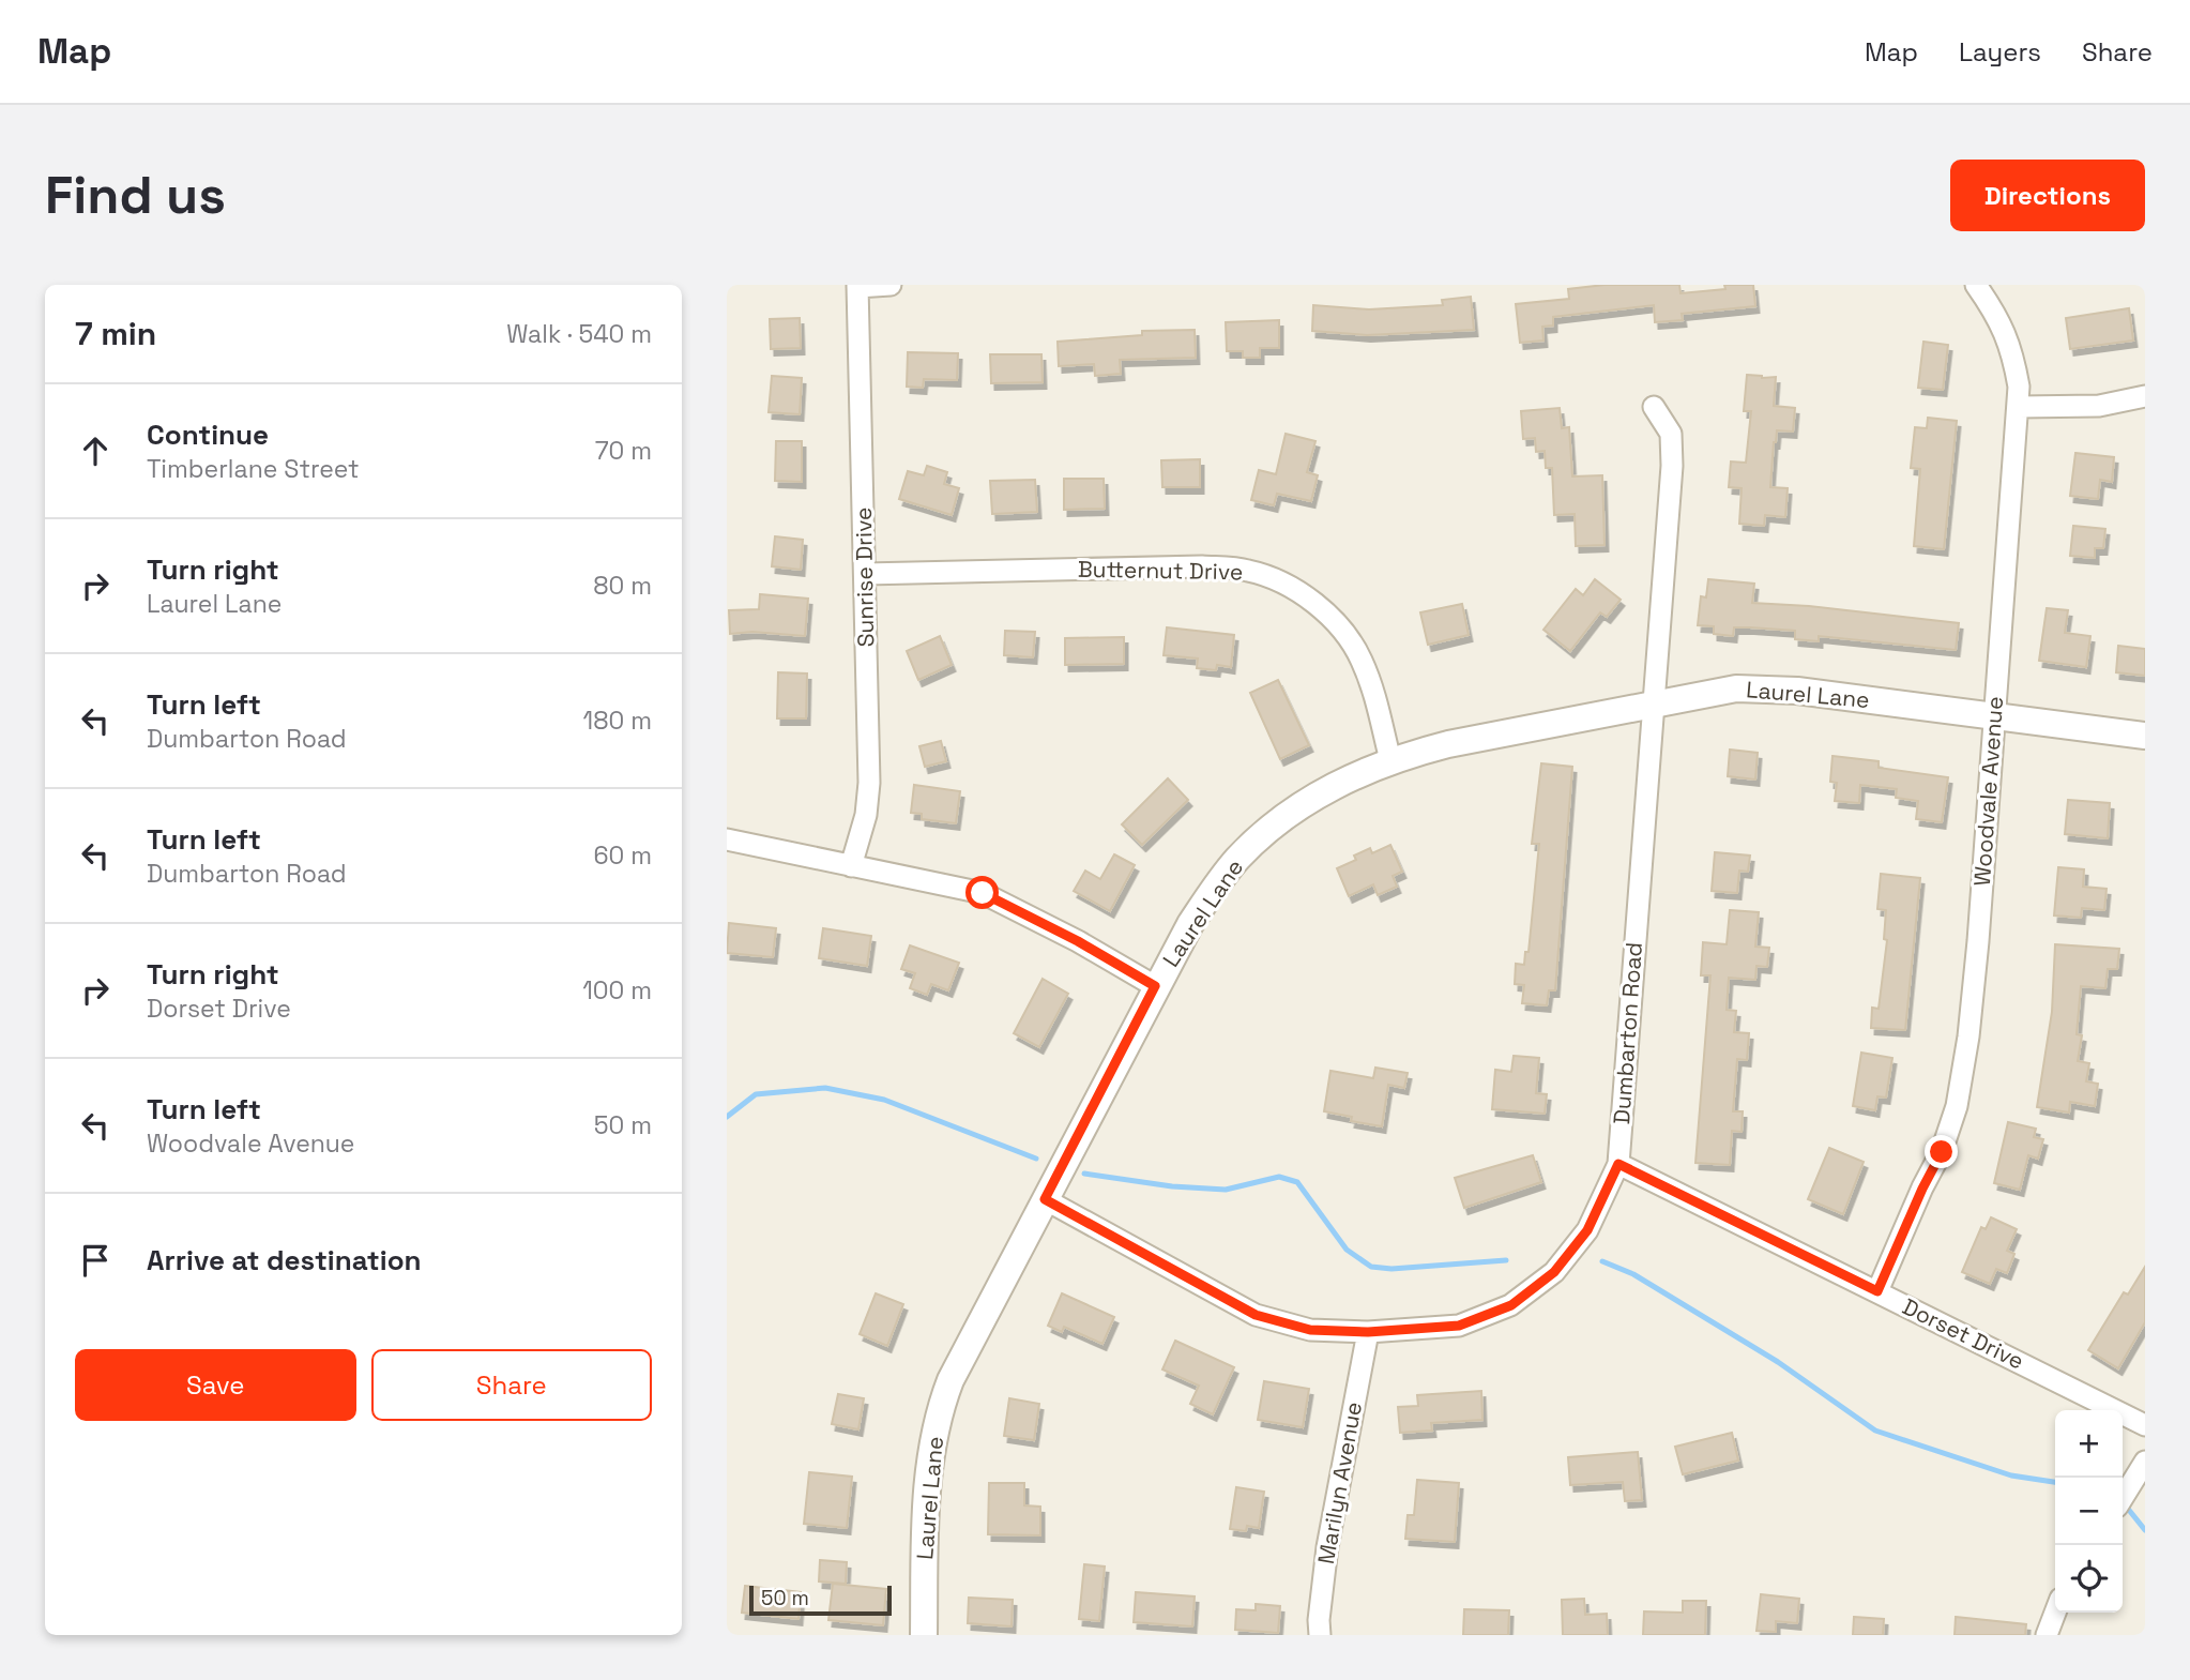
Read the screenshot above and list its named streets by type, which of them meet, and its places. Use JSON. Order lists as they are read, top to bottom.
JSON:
{
  "streets": {
    "street": [
      "Butternut Drive",
      "Sunrise Drive",
      "Laurel Lane",
      "Woodvale Avenue",
      "Dumbarton Road",
      "Dorset Drive",
      "Marilyn Avenue"
    ]
  },
  "crossings": [
    ["Butternut Drive", "Sunrise Drive"],
    ["Butternut Drive", "Laurel Lane"],
    ["Laurel Lane", "Woodvale Avenue"],
    ["Laurel Lane", "Dumbarton Road"],
    ["Woodvale Avenue", "Dorset Drive"],
    ["Dumbarton Road", "Dorset Drive"],
    ["Dumbarton Road", "Marilyn Avenue"]
  ],
  "scale_bar": "50 m",
  "page": {
    "header": "Map",
    "nav": ["Map", "Layers", "Share"],
    "buttons": [
      "Directions",
      ["Save", "Share"]
    ],
    "title": "Find us",
    "heading": ["7 min", "Walk · 540 m"],
    "list": [
      ["Continue", "Timberlane Street", "70 m"],
      ["Turn right", "Laurel Lane", "80 m"],
      ["Turn left", "Dumbarton Road", "180 m"],
      ["Turn left", "Dumbarton Road", "60 m"],
      ["Turn right", "Dorset Drive", "100 m"],
      ["Turn left", "Woodvale Avenue", "50 m"],
      "Arrive at destination"
    ],
    "map_buttons": ["+", "−"],
    "scale": "50 m"
  }
}
